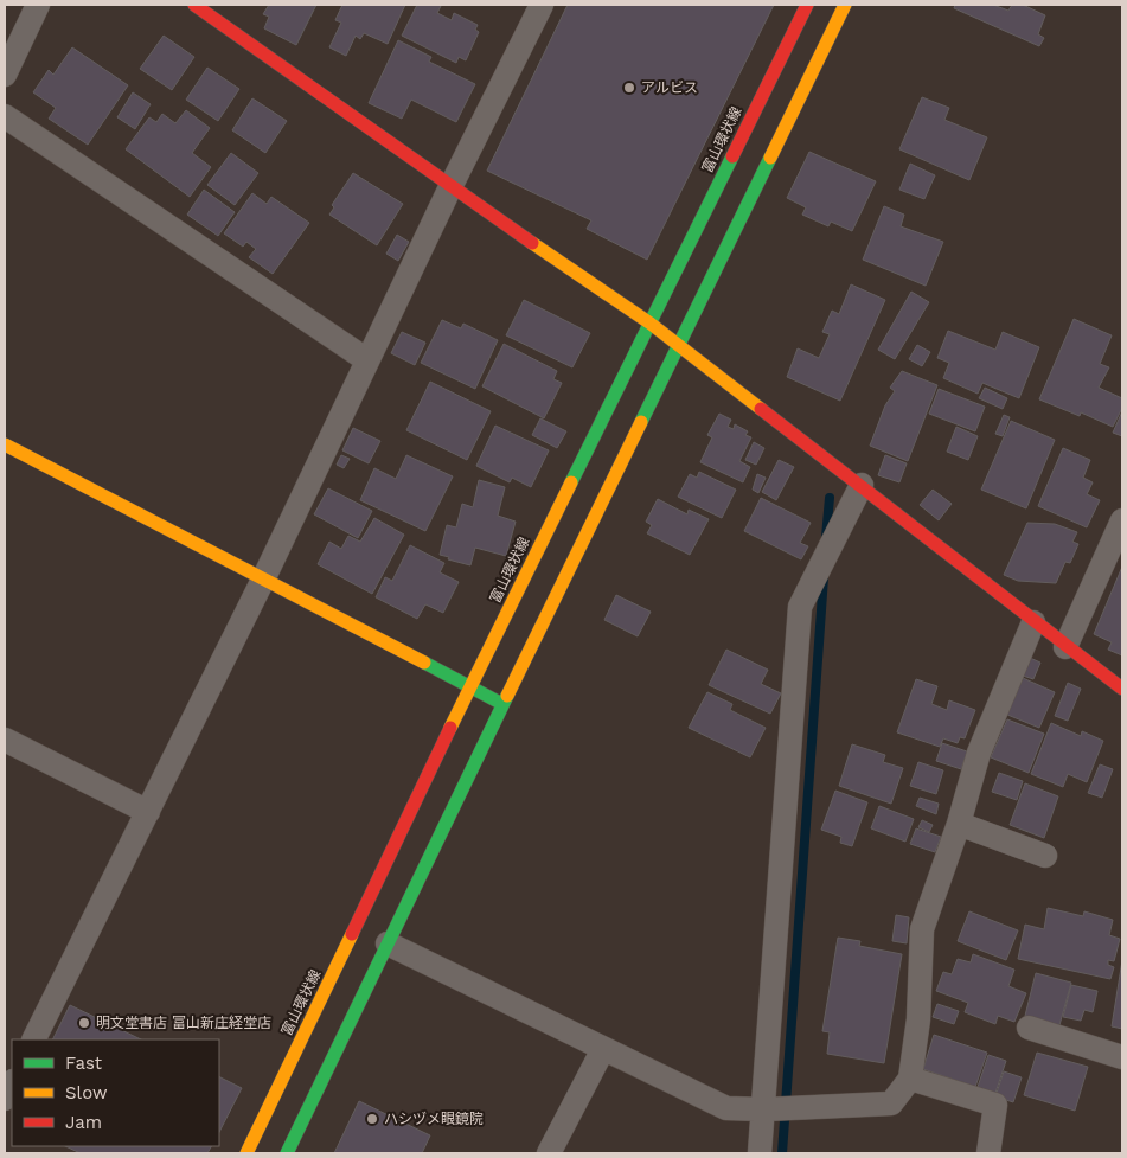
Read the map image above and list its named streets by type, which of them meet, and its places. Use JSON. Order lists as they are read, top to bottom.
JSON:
{
  "streets": {
    "main road": ["富山環状線"]
  },
  "places": ["アルビス", "明文堂書店 富山新庄経堂店", "ハシヅメ眼鏡院"],
  "legend": ["Fast", "Slow", "Jam"]
}
